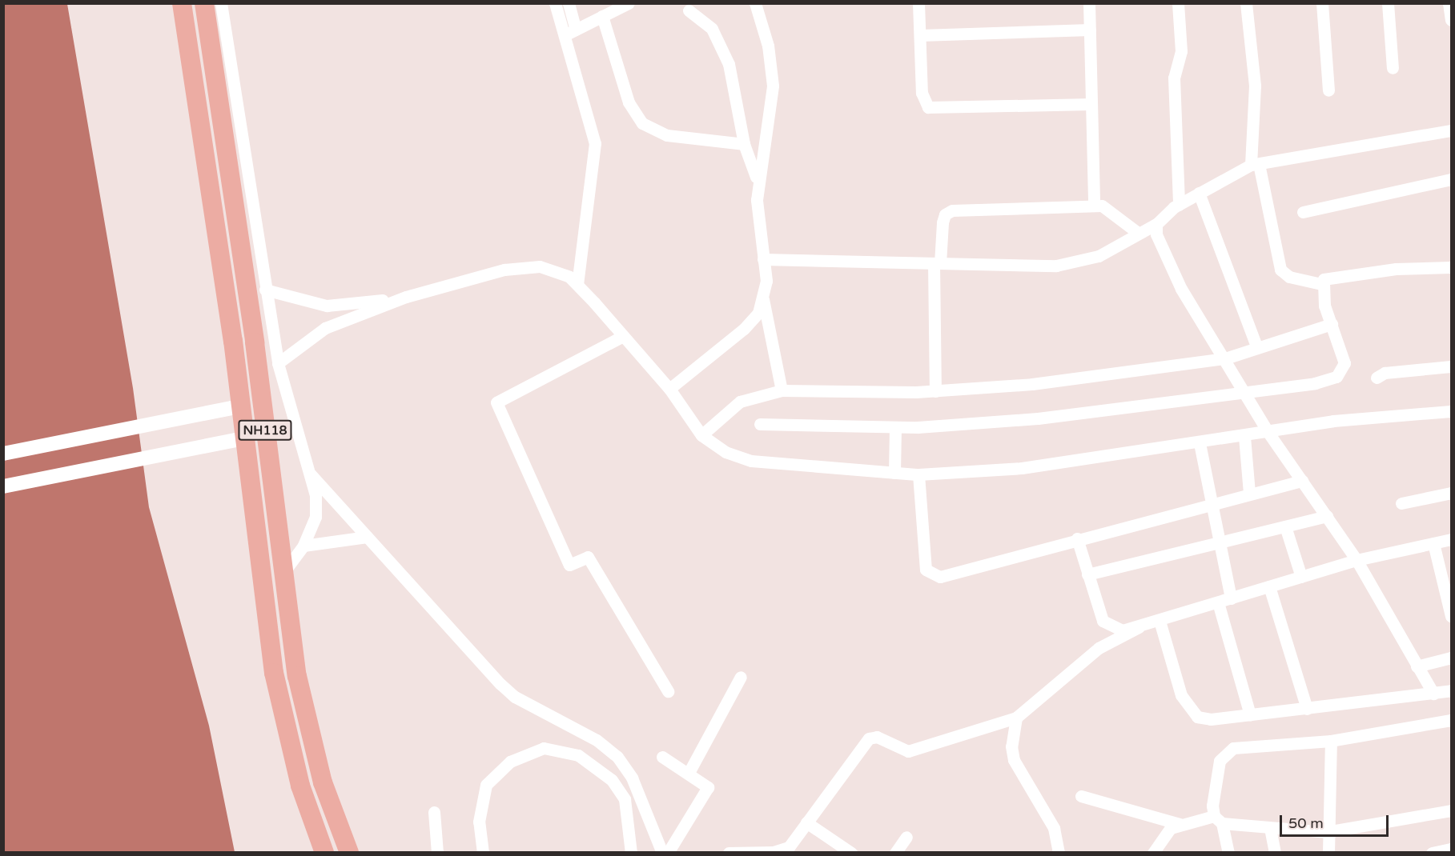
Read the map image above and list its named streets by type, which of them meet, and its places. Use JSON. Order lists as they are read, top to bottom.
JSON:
{
  "streets": {
    "highway": ["NH118"]
  },
  "scale_bar": "50 m"
}
